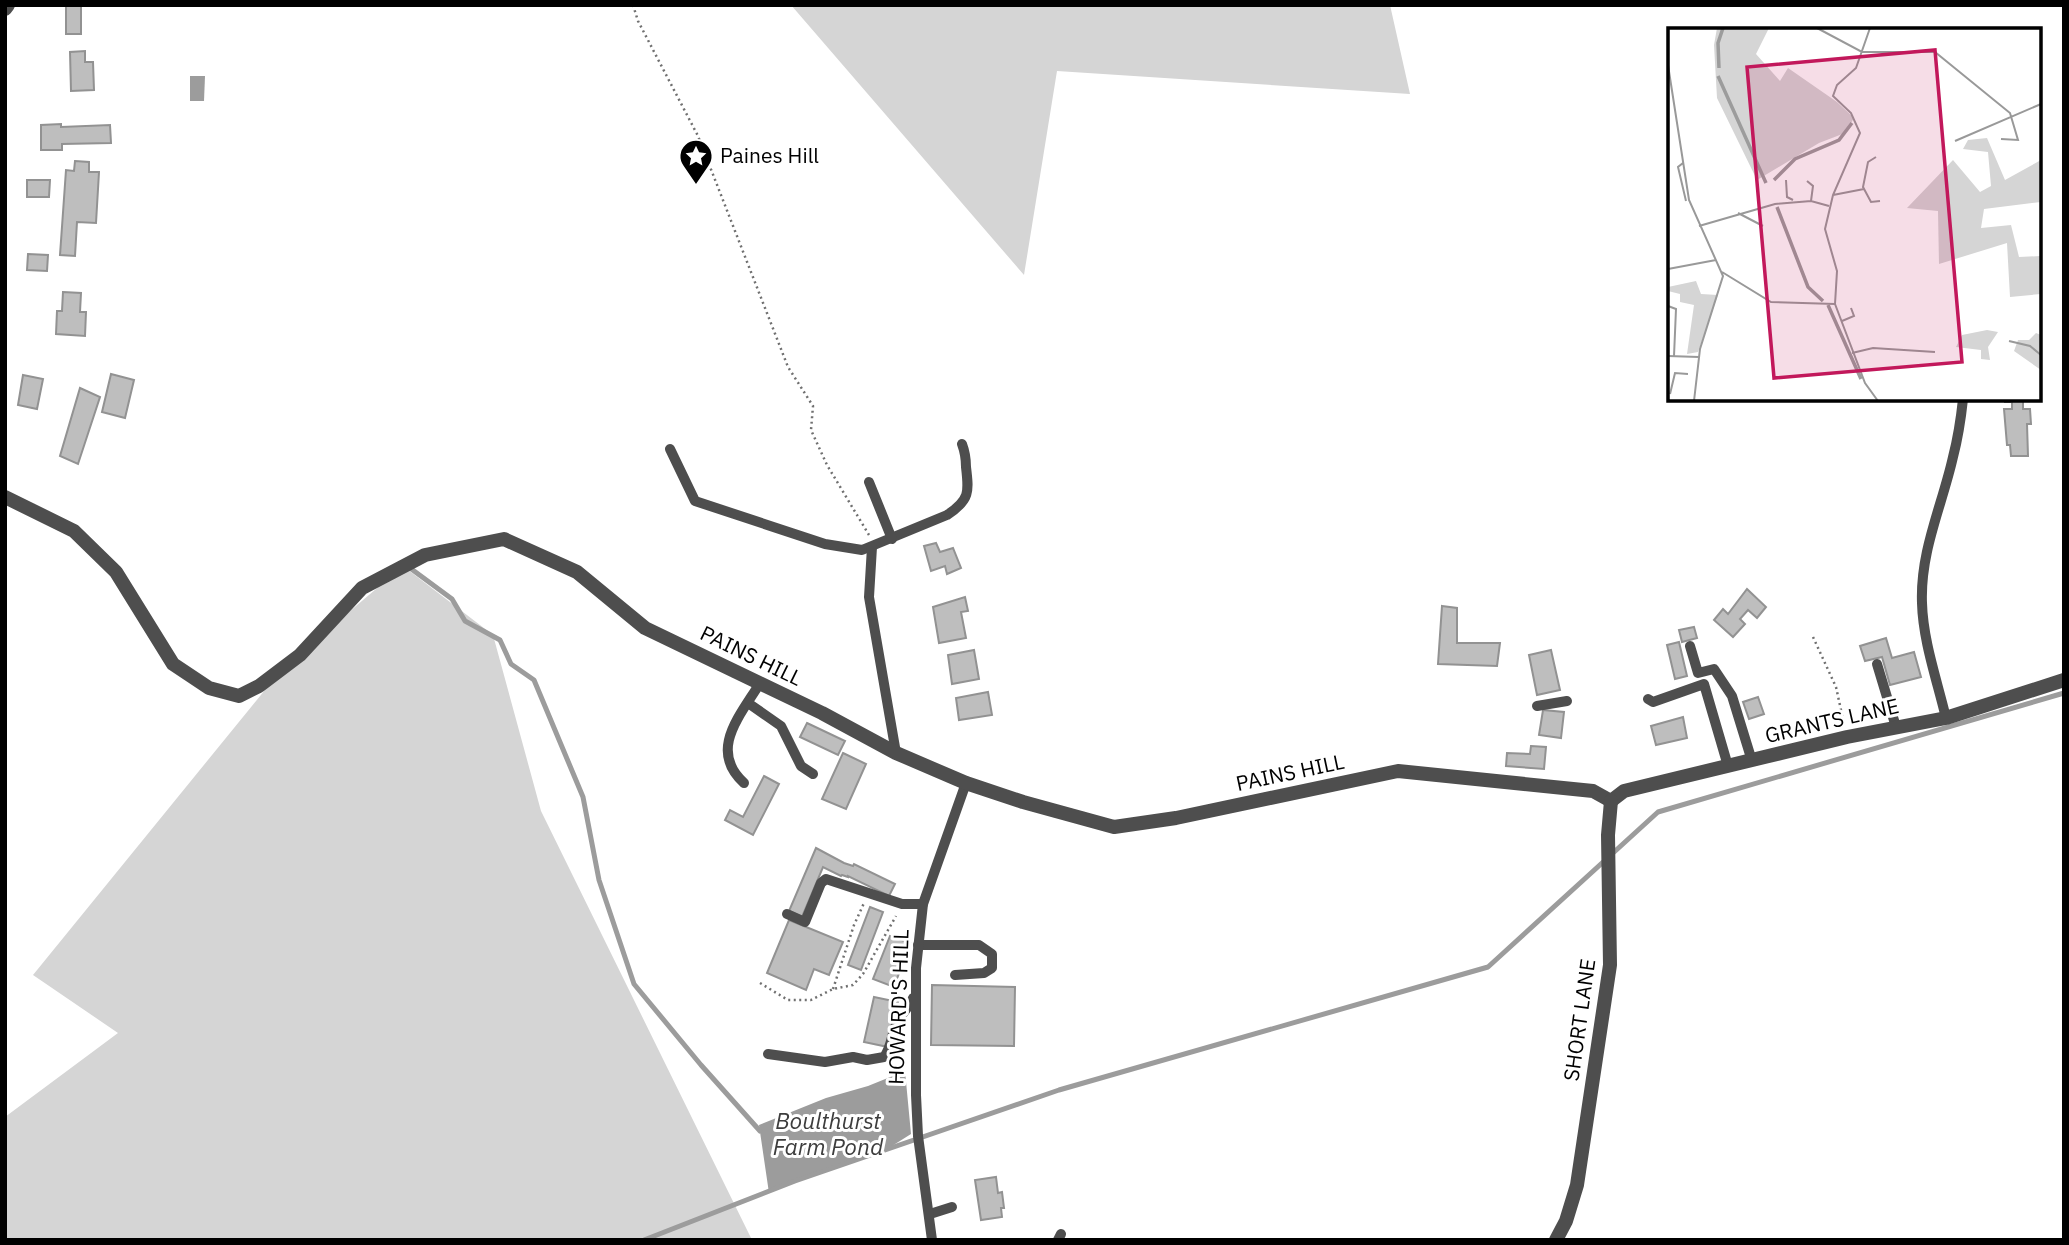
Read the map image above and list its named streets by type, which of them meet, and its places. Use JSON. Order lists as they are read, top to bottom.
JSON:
{
  "streets": {
    "street": ["PAINS HILL", "GRANTS LANE", "SHORT LANE"],
    "lane": ["HOWARD'S HILL"]
  },
  "crossings": [
    ["PAINS HILL", "GRANTS LANE"],
    ["PAINS HILL", "HOWARD'S HILL"],
    ["PAINS HILL", "SHORT LANE"],
    ["GRANTS LANE", "SHORT LANE"]
  ],
  "water": ["Boulthurst Farm Pond"],
  "places": {
    "place": ["Paines Hill"]
  }
}
